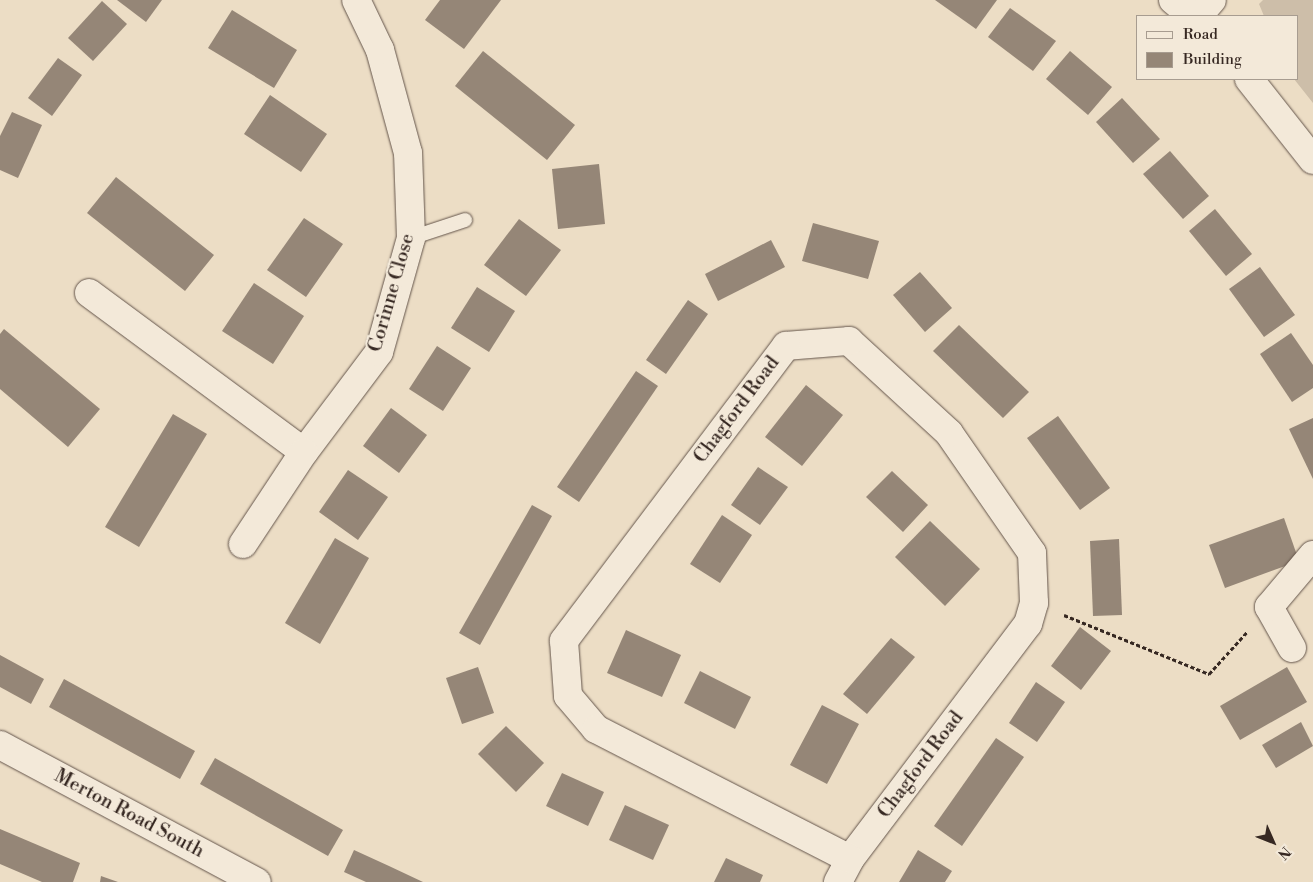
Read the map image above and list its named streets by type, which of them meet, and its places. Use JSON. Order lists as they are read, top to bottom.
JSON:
{
  "streets": {
    "street": ["Corinne Close", "Chagford Road", "Merton Road South"]
  },
  "legend": ["Road", "Building"],
  "north": "bottom right"
}
